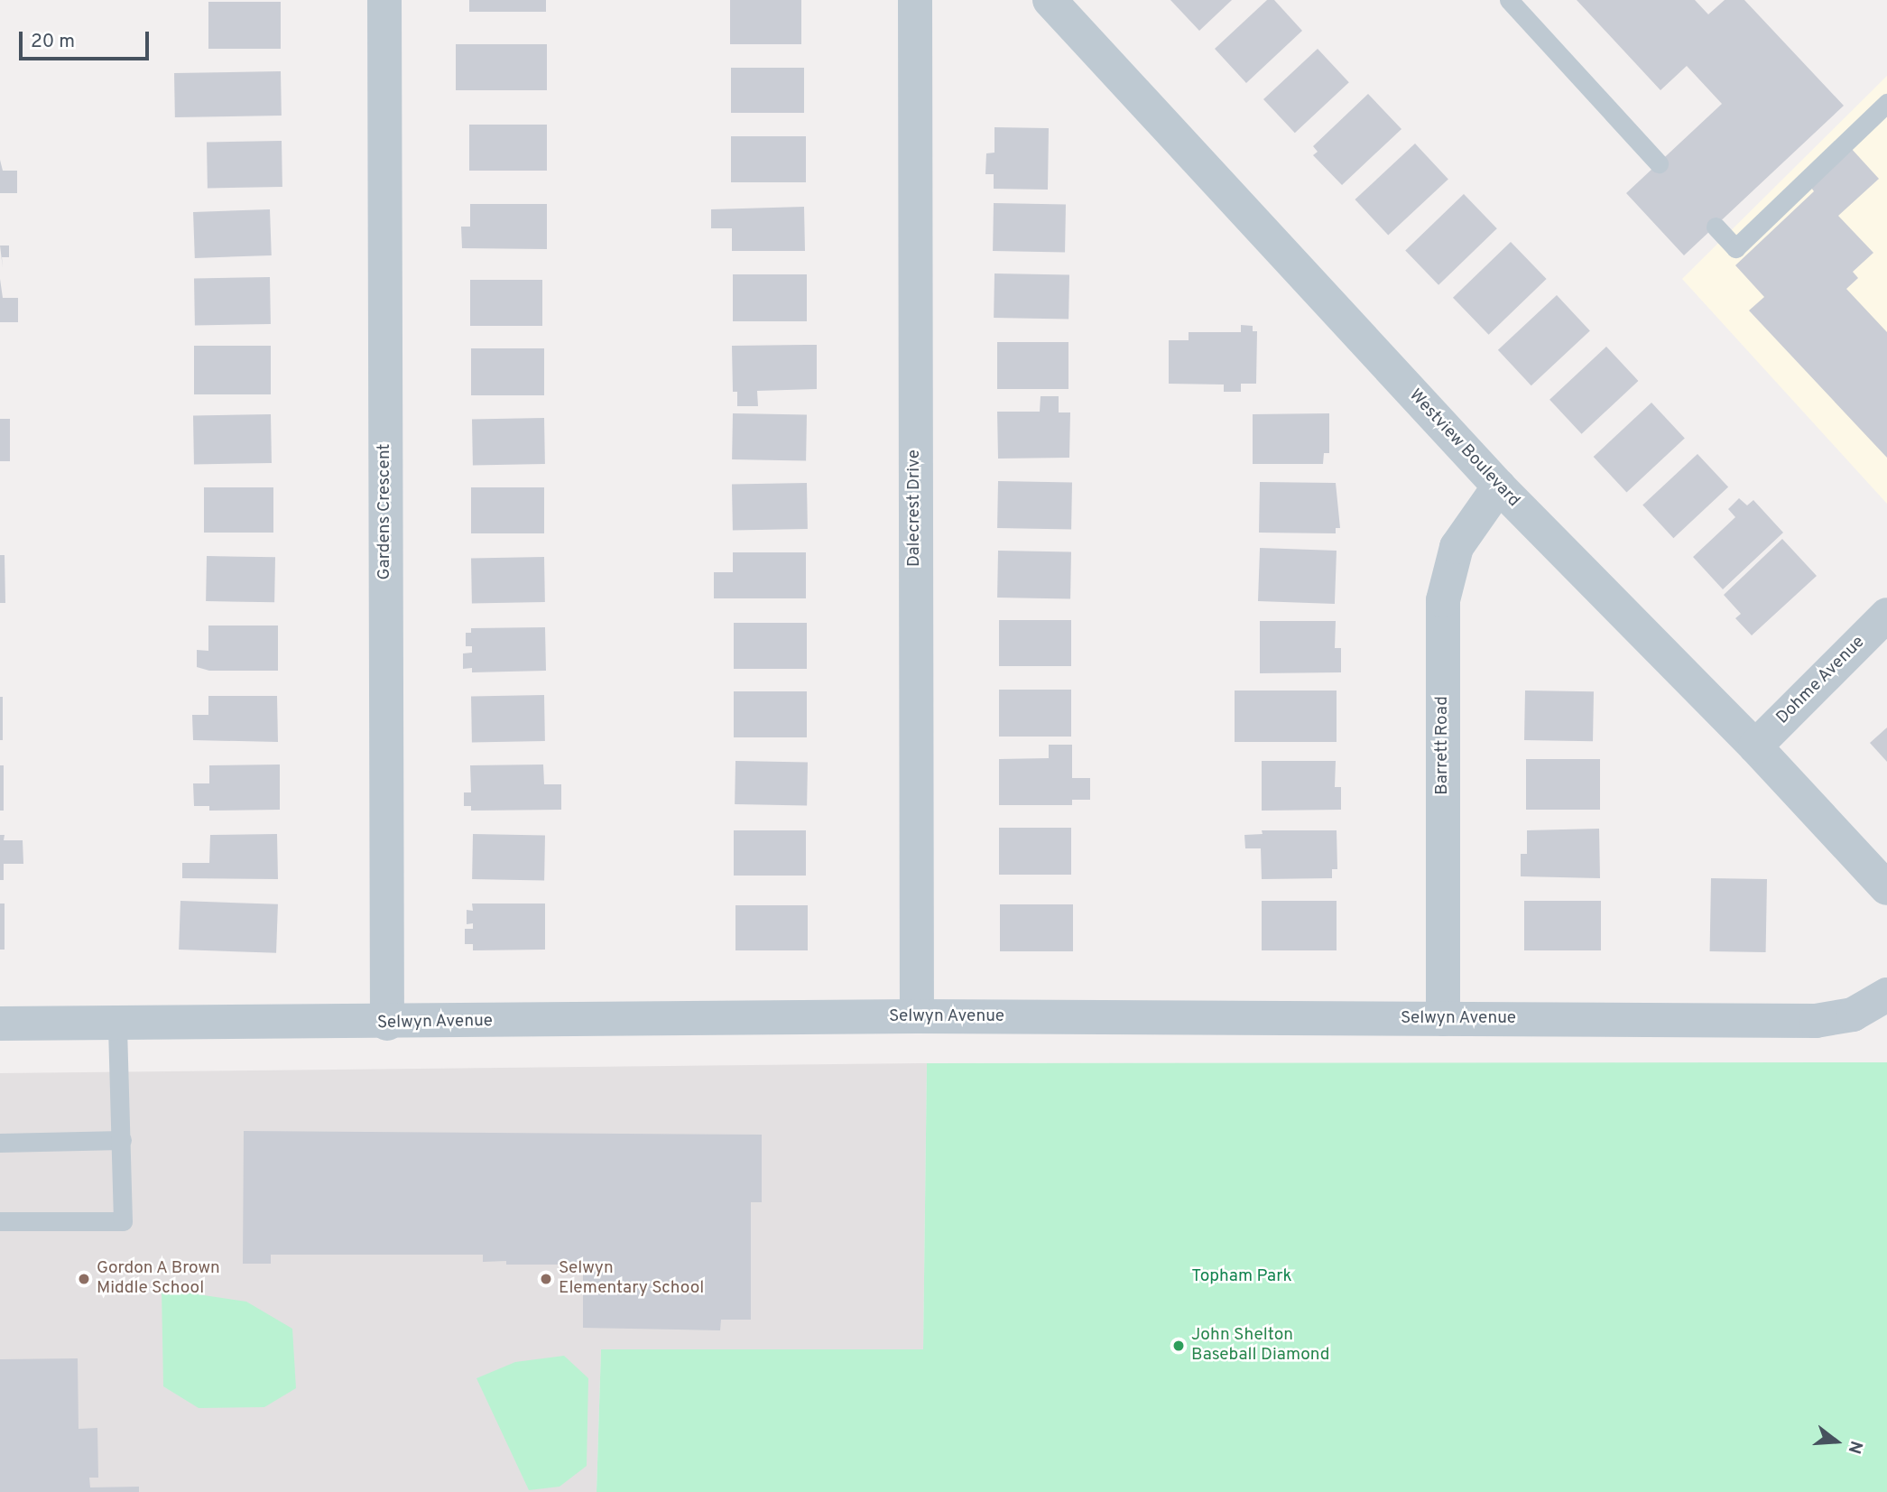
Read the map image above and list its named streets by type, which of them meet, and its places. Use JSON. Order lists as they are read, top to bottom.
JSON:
{
  "streets": {
    "street": [
      "Westview Boulevard",
      "Dalecrest Drive",
      "Gardens Crescent",
      "Dohme Avenue",
      "Barrett Road",
      "Selwyn Avenue"
    ]
  },
  "crossings": [
    ["Westview Boulevard", "Dohme Avenue"],
    ["Westview Boulevard", "Barrett Road"],
    ["Dalecrest Drive", "Selwyn Avenue"],
    ["Gardens Crescent", "Selwyn Avenue"],
    ["Barrett Road", "Selwyn Avenue"]
  ],
  "parks": ["Topham Park"],
  "places": ["Gordon A Brown Middle School", "Selwyn Elementary School", "John Shelton Baseball Diamond"],
  "scale_bar": "20 m",
  "north": "right"
}
